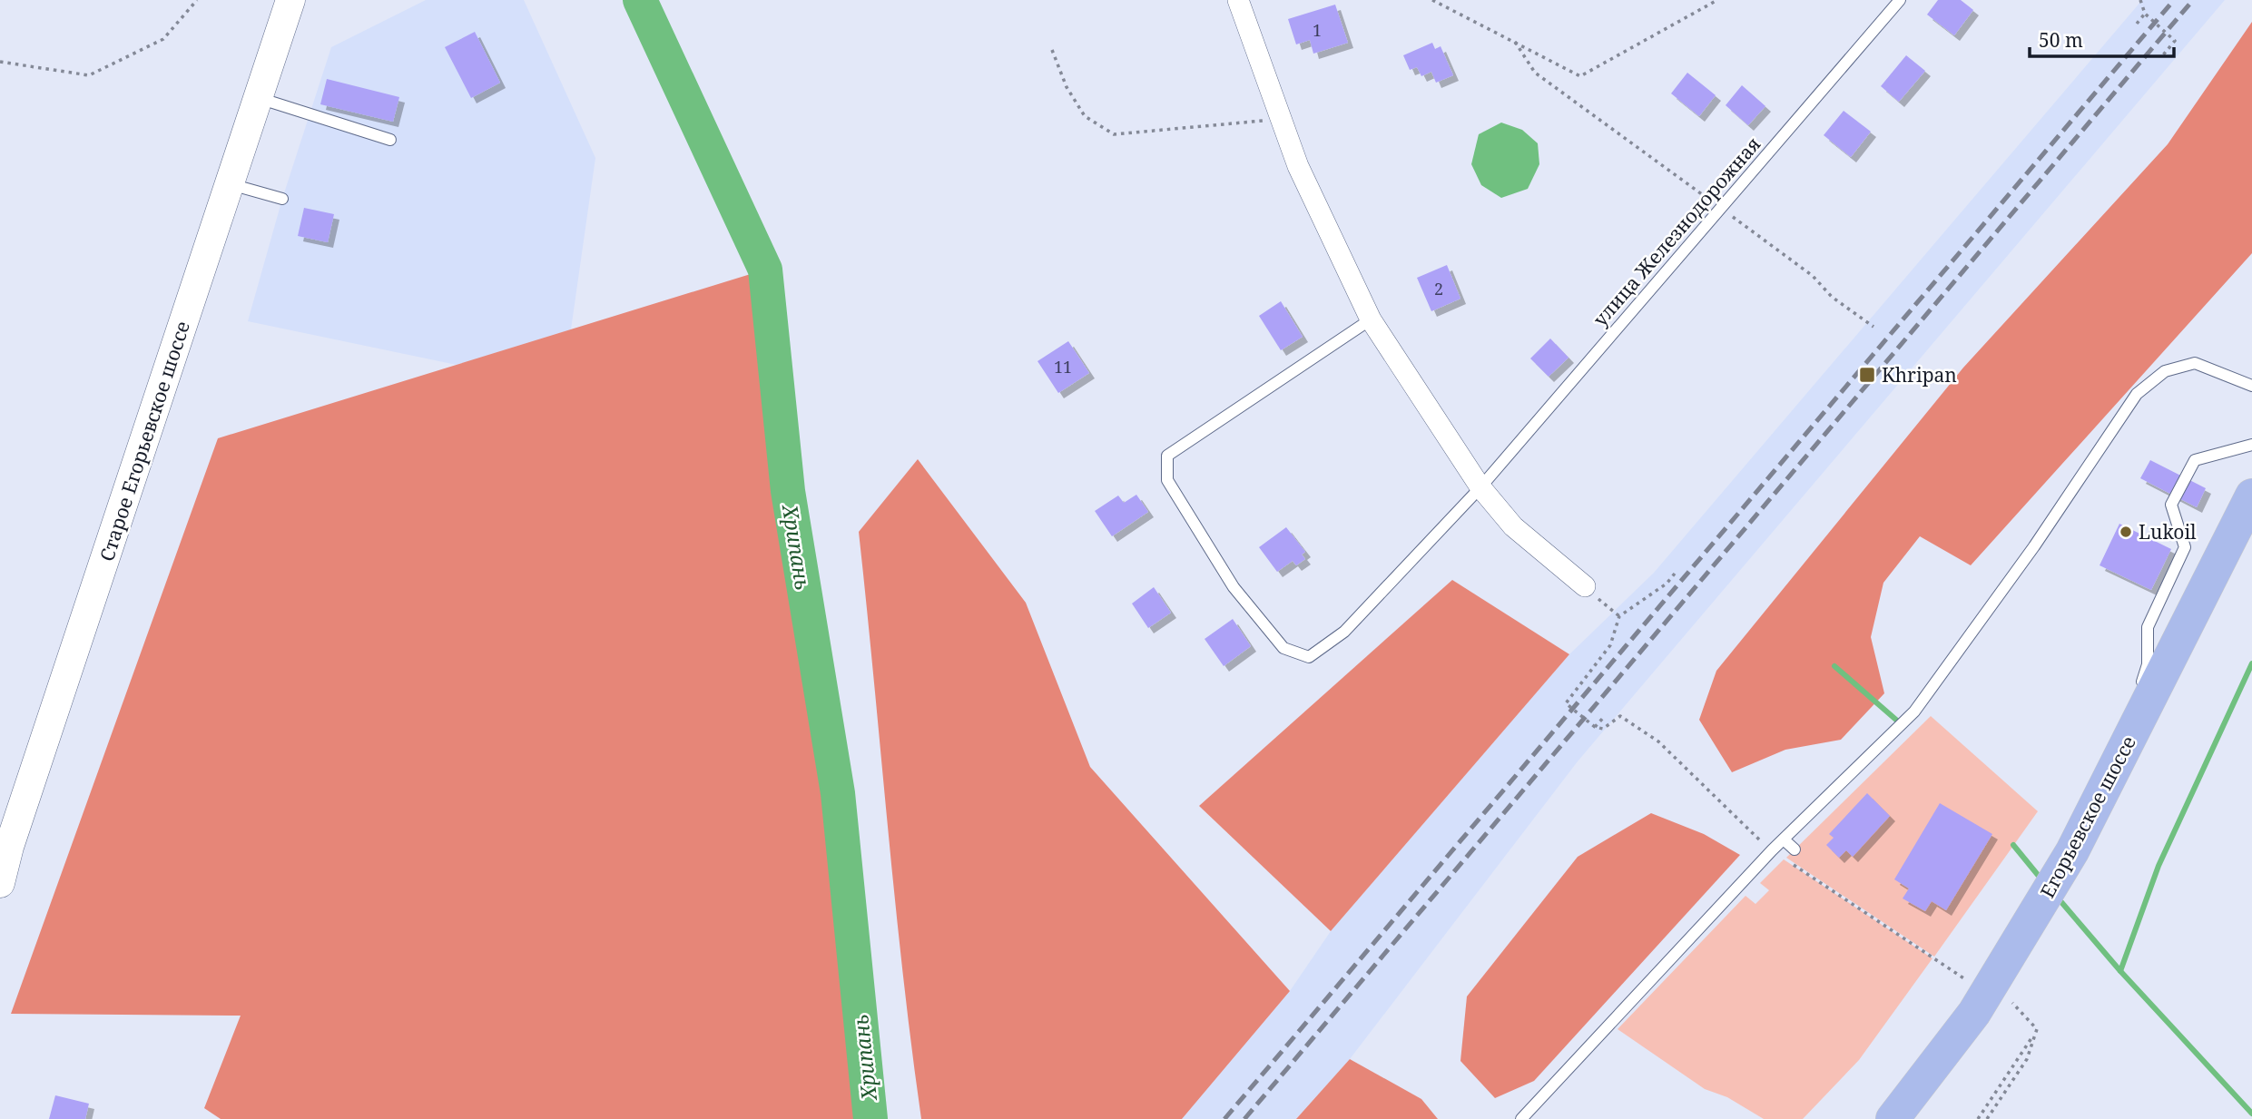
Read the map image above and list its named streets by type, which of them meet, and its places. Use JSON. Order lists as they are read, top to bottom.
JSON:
{
  "streets": {
    "main road": ["Старое Егорьевское шоссе", "Егорьевское шоссе"],
    "lane": ["улица Железнодорожная"]
  },
  "water": ["Хрипань"],
  "places": {
    "transit": ["Khripan"],
    "other": ["Lukoil"]
  },
  "house_numbers": ["1", "2", "11"],
  "scale_bar": "50 m"
}
